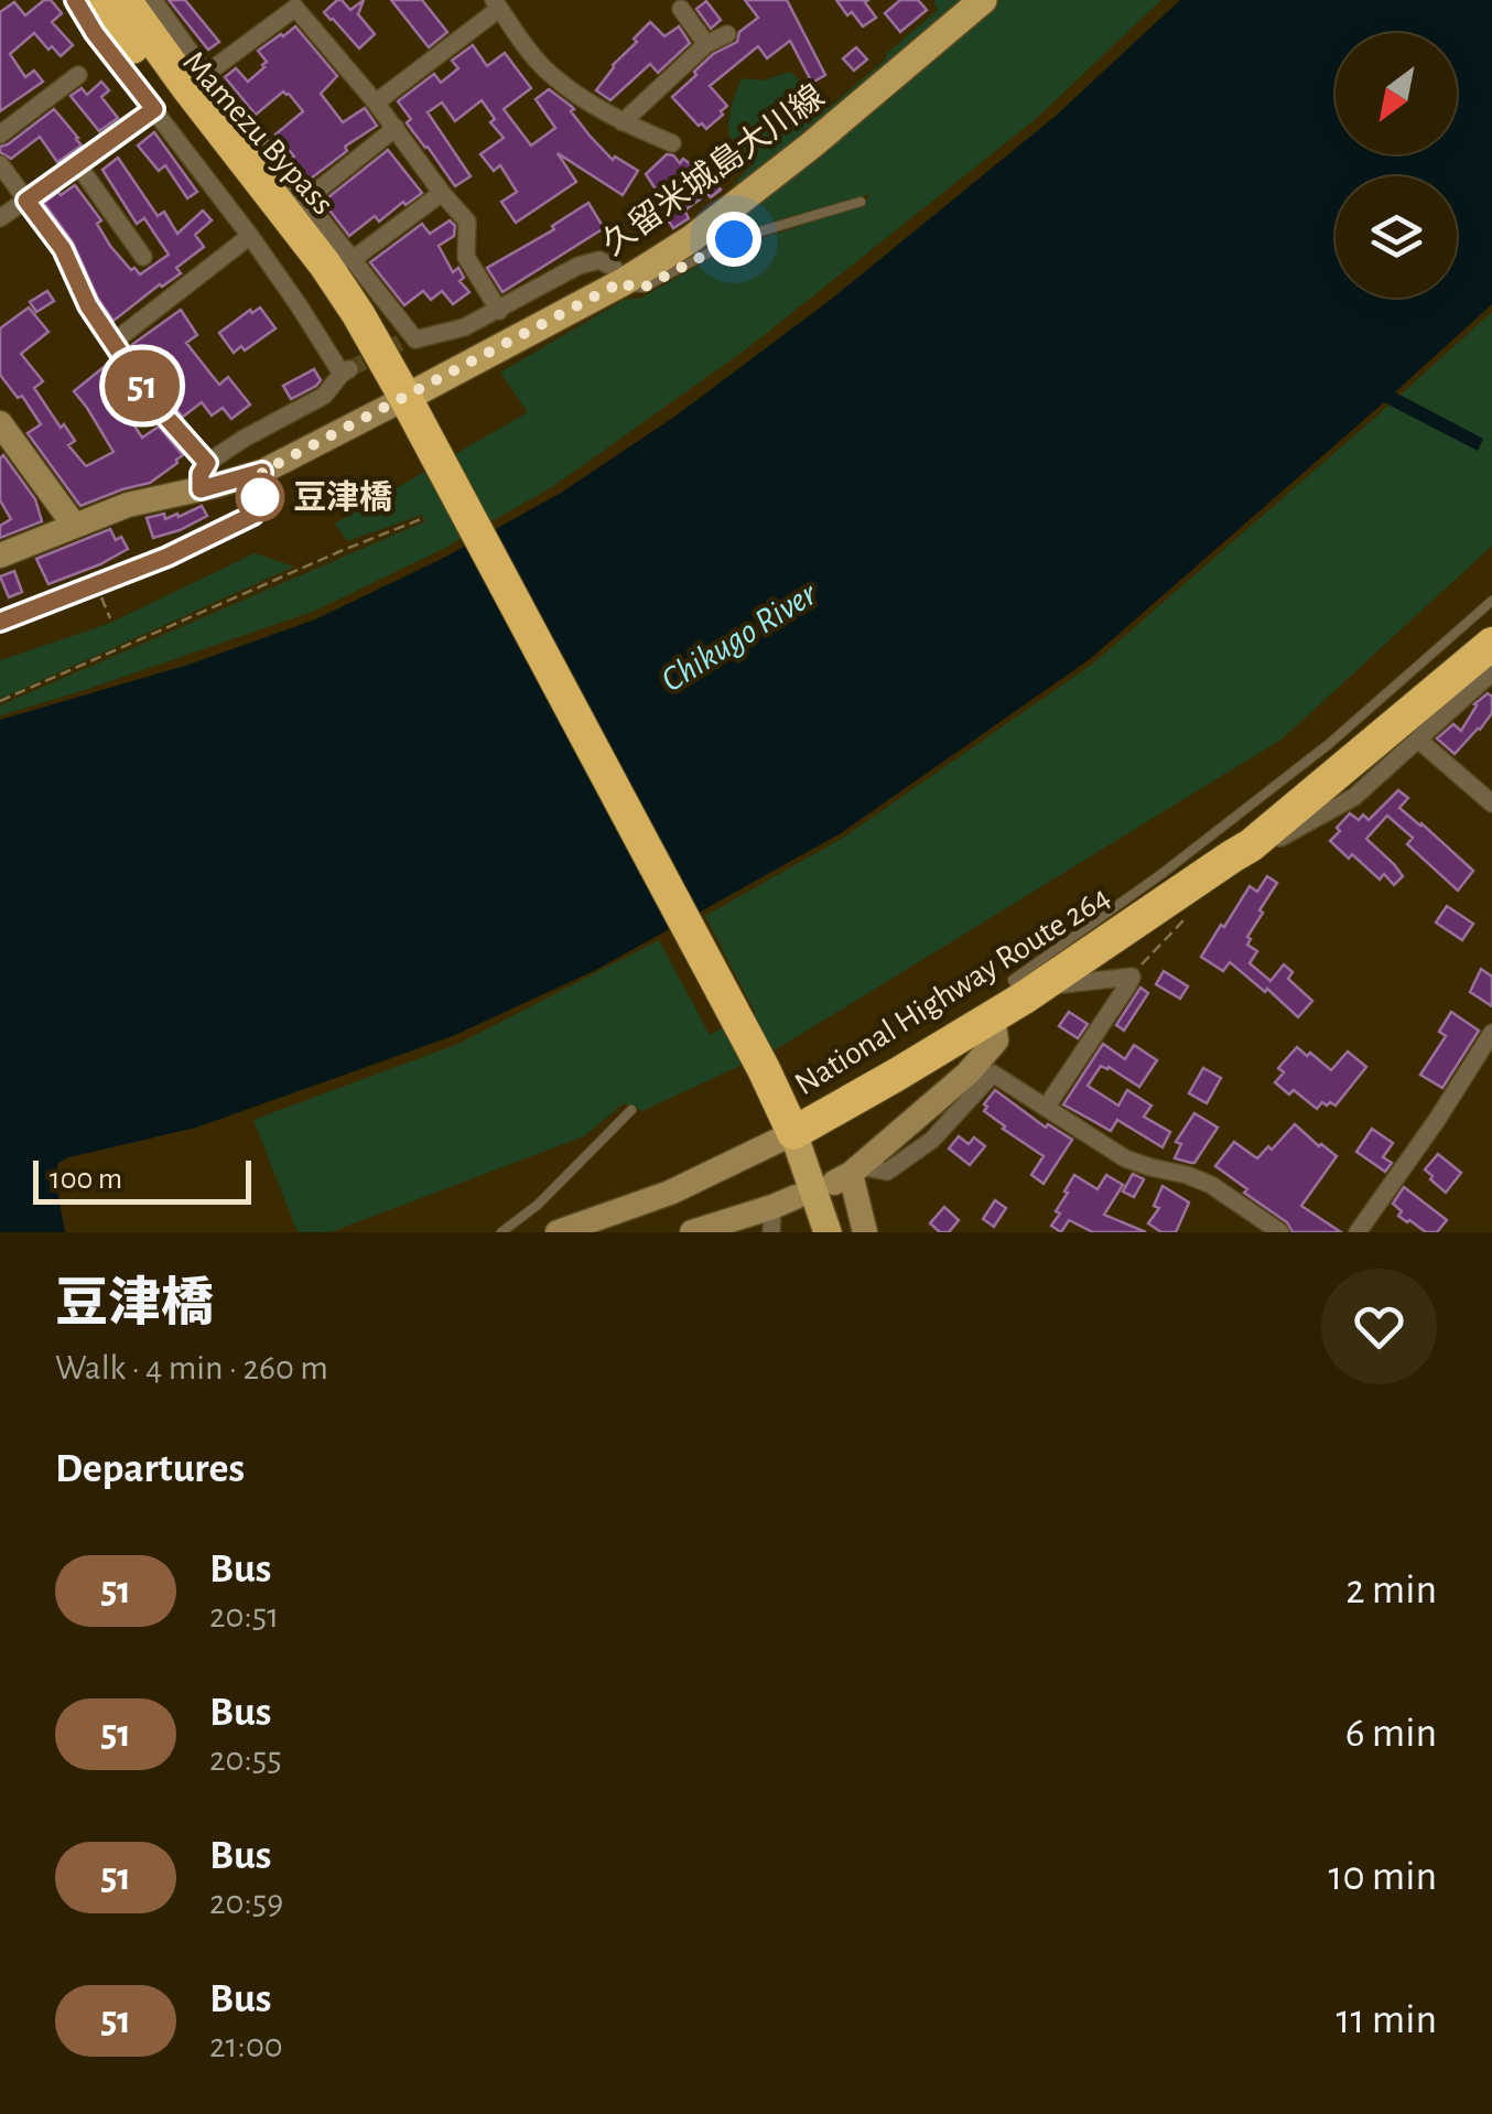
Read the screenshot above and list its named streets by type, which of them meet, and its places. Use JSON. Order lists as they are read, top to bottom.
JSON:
{
  "streets": {
    "highway": ["Mamezu Bypass", "National Highway Route 264"],
    "main road": ["久留米城島大川線"]
  },
  "crossings": [
    ["Mamezu Bypass", "久留米城島大川線"],
    ["Mamezu Bypass", "National Highway Route 264"],
    ["久留米城島大川線", "National Highway Route 264"]
  ],
  "water": ["Chikugo River"],
  "places": ["豆津橋"],
  "lines": ["bus line 51"],
  "scale_bar": "100 m",
  "north": "bottom left",
  "page": {
    "on_map": "51",
    "scale": "100 m",
    "heading": [
      ["豆津橋", "Walk · 4 min · 260 m"],
      "Departures"
    ],
    "list": [
      {
        "mark": "51",
        "name": "Bus",
        "note": "20:51",
        "value": "2 min"
      },
      {
        "mark": "51",
        "name": "Bus",
        "note": "20:55",
        "value": "6 min"
      },
      {
        "mark": "51",
        "name": "Bus",
        "note": "20:59",
        "value": "10 min"
      },
      {
        "mark": "51",
        "name": "Bus",
        "note": "21:00",
        "value": "11 min"
      }
    ]
  }
}
